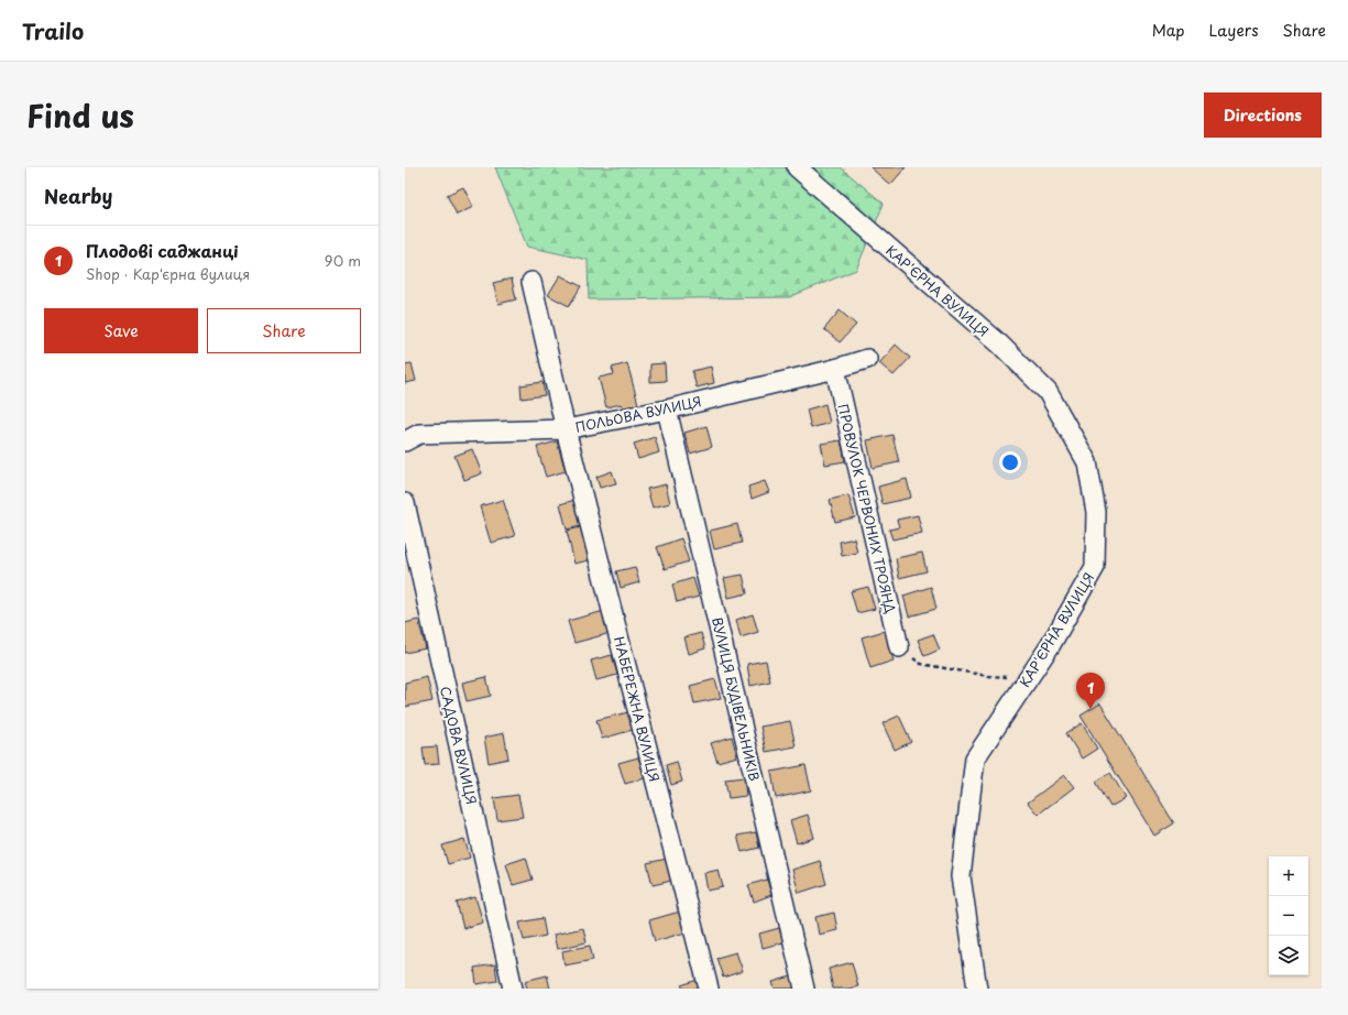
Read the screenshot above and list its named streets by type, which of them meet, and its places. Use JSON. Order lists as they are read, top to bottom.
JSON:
{
  "streets": {
    "street": [
      "КАР'ЄРНА ВУЛИЦЯ",
      "ПОЛЬОВА ВУЛИЦЯ",
      "ПРОВУЛОК ЧЕРВОНИХ ТРОЯНД",
      "ВУЛИЦЯ БУДІВЕЛЬНИКІВ",
      "НАБЕРЕЖНА ВУЛИЦЯ",
      "САДОВА ВУЛИЦЯ"
    ]
  },
  "crossings": [
    ["ПОЛЬОВА ВУЛИЦЯ", "ПРОВУЛОК ЧЕРВОНИХ ТРОЯНД"],
    ["ПОЛЬОВА ВУЛИЦЯ", "ВУЛИЦЯ БУДІВЕЛЬНИКІВ"],
    ["ПОЛЬОВА ВУЛИЦЯ", "НАБЕРЕЖНА ВУЛИЦЯ"]
  ],
  "page": {
    "header": "Trailo",
    "nav": ["Map", "Layers", "Share"],
    "title": "Find us",
    "buttons": [
      "Directions",
      ["Save", "Share"]
    ],
    "heading": "Nearby",
    "list": [
      {
        "mark": "1",
        "name": "Плодові саджанці",
        "note": "Shop · Кар'єрна вулиця",
        "value": "90 m"
      }
    ],
    "pins": "1",
    "map_buttons": ["+", "−"]
  }
}
